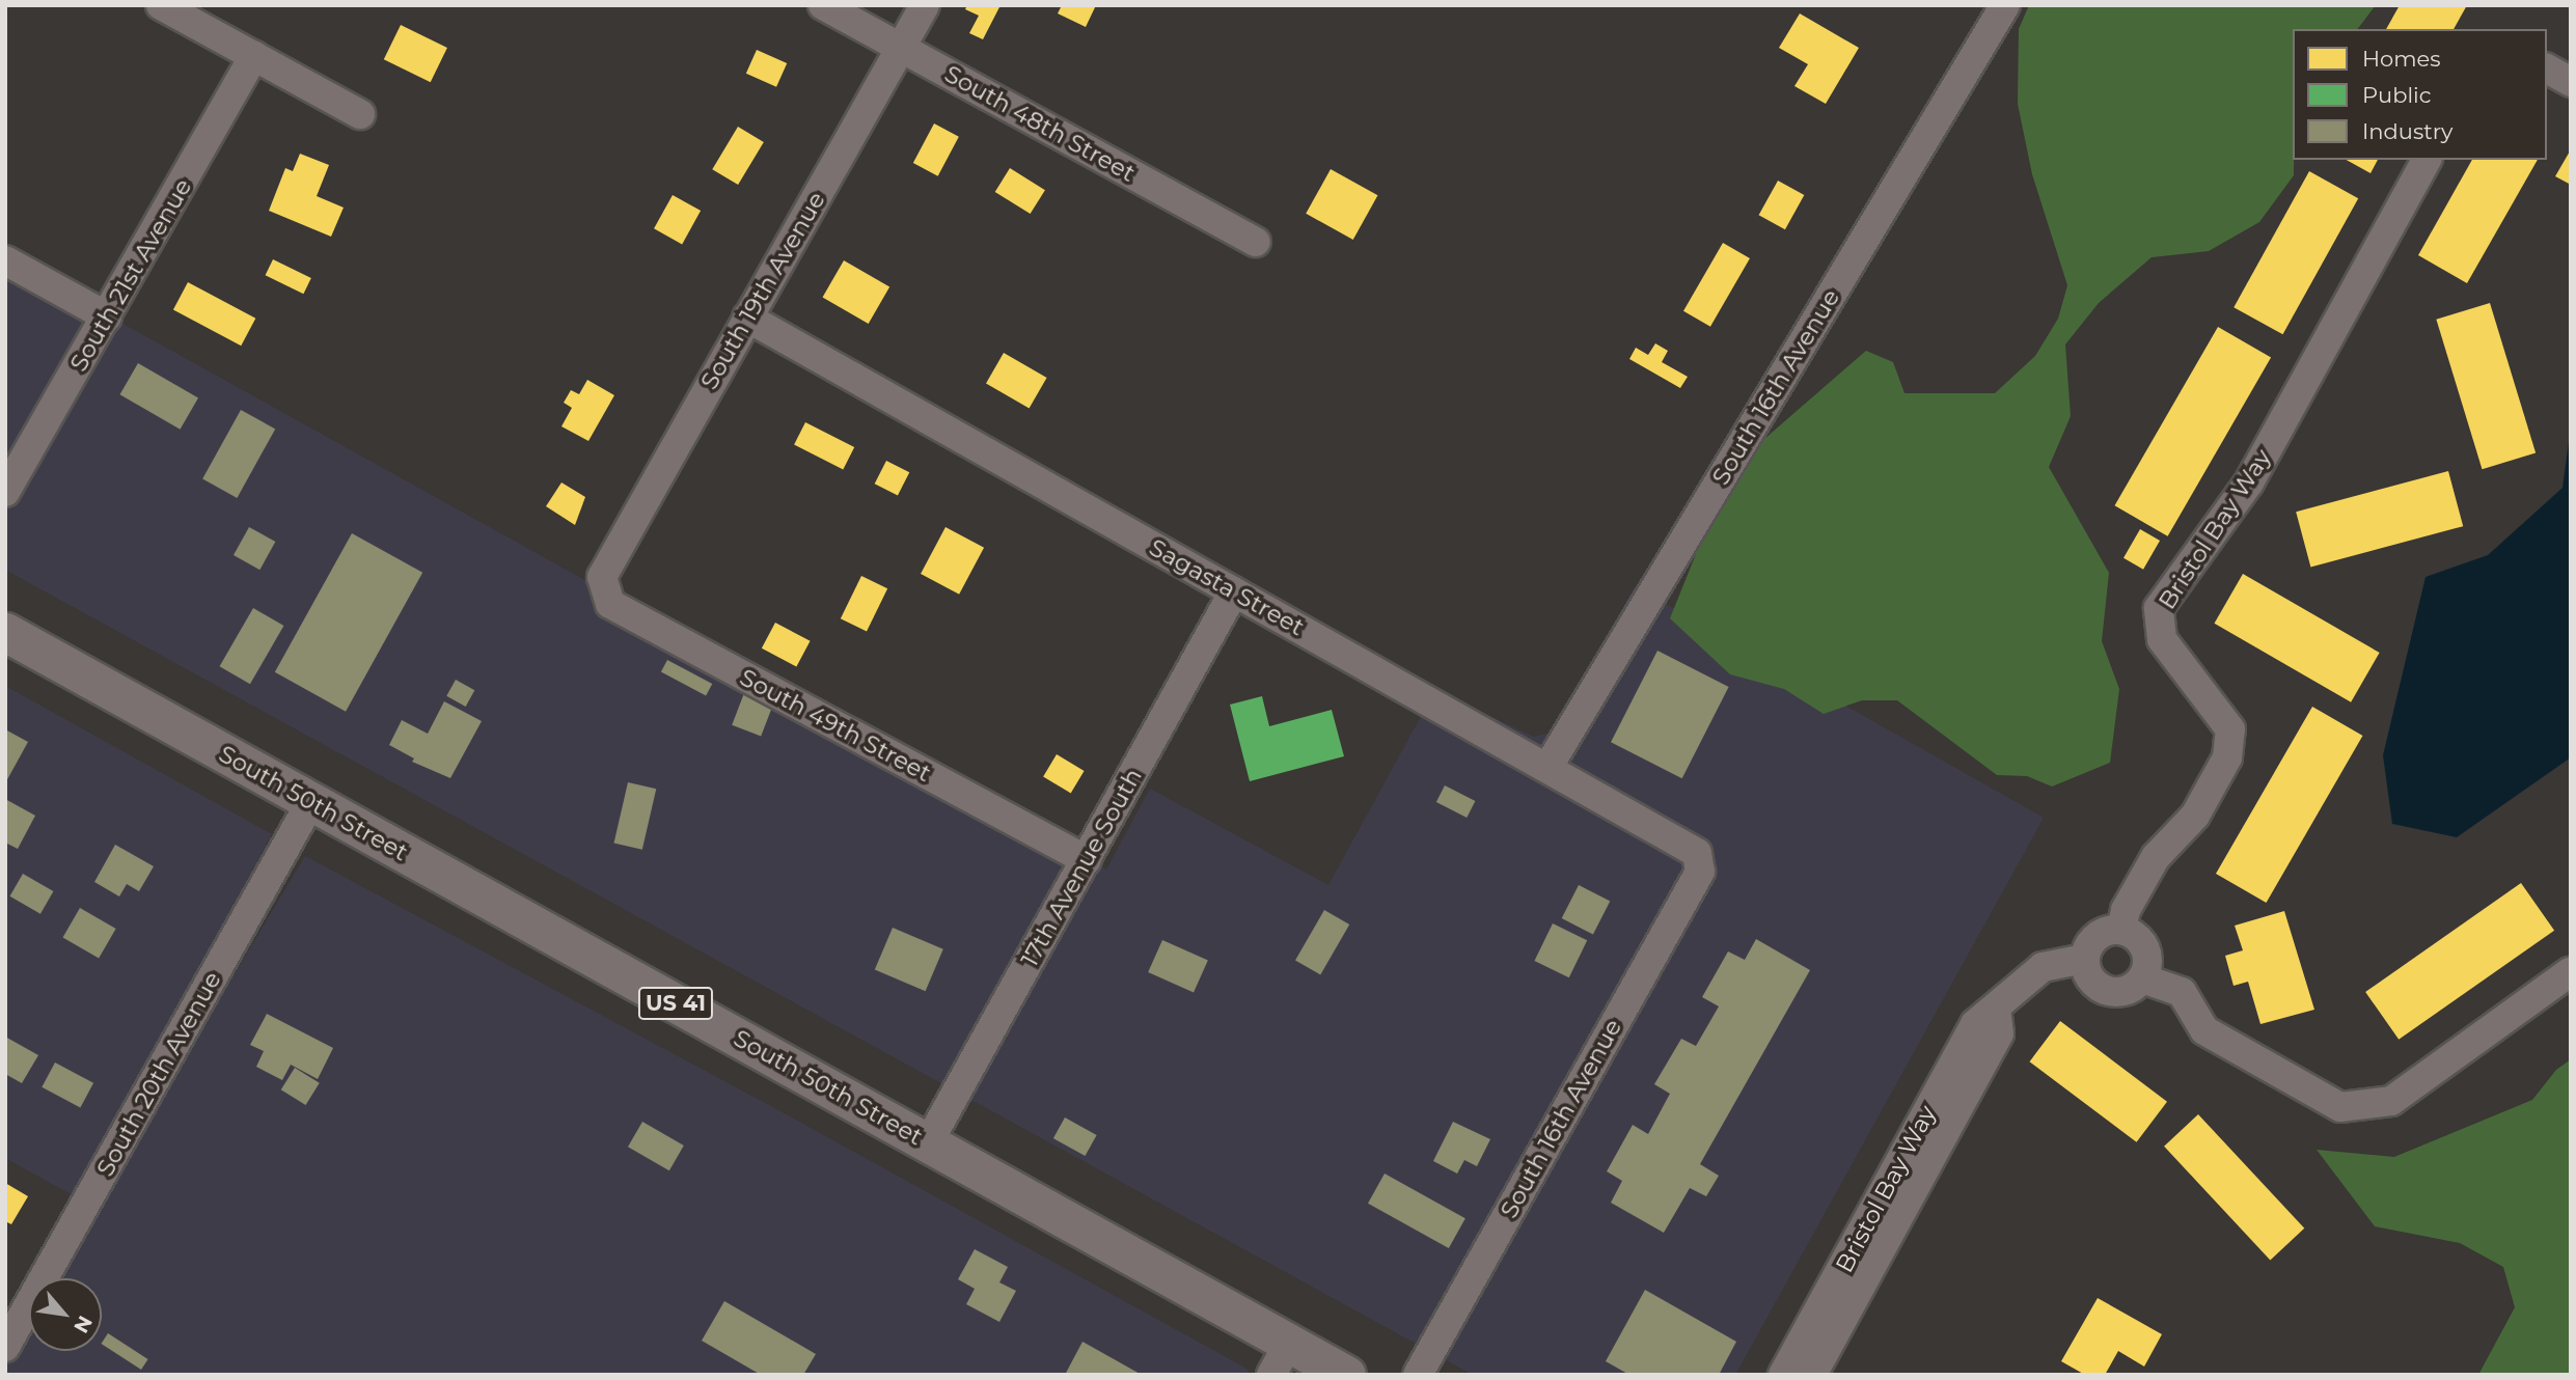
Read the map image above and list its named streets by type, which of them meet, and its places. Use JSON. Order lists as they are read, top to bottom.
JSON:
{
  "streets": {
    "main road": ["South 50th Street", "US 41"],
    "street": [
      "South 48th Street",
      "South 21st Avenue",
      "South 19th Avenue",
      "South 16th Avenue",
      "Bristol Bay Way",
      "Sagasta Street",
      "South 49th Street",
      "17th Avenue South",
      "South 20th Avenue"
    ]
  },
  "crossings": [
    ["South 48th Street", "South 19th Avenue"],
    ["South 19th Avenue", "Sagasta Street"],
    ["South 19th Avenue", "South 49th Street"],
    ["South 16th Avenue", "Sagasta Street"],
    ["Sagasta Street", "17th Avenue South"],
    ["South 49th Street", "17th Avenue South"],
    ["South 50th Street", "17th Avenue South"],
    ["South 50th Street", "South 20th Avenue"]
  ],
  "legend": ["Homes", "Public", "Industry"],
  "north": "bottom right"
}
